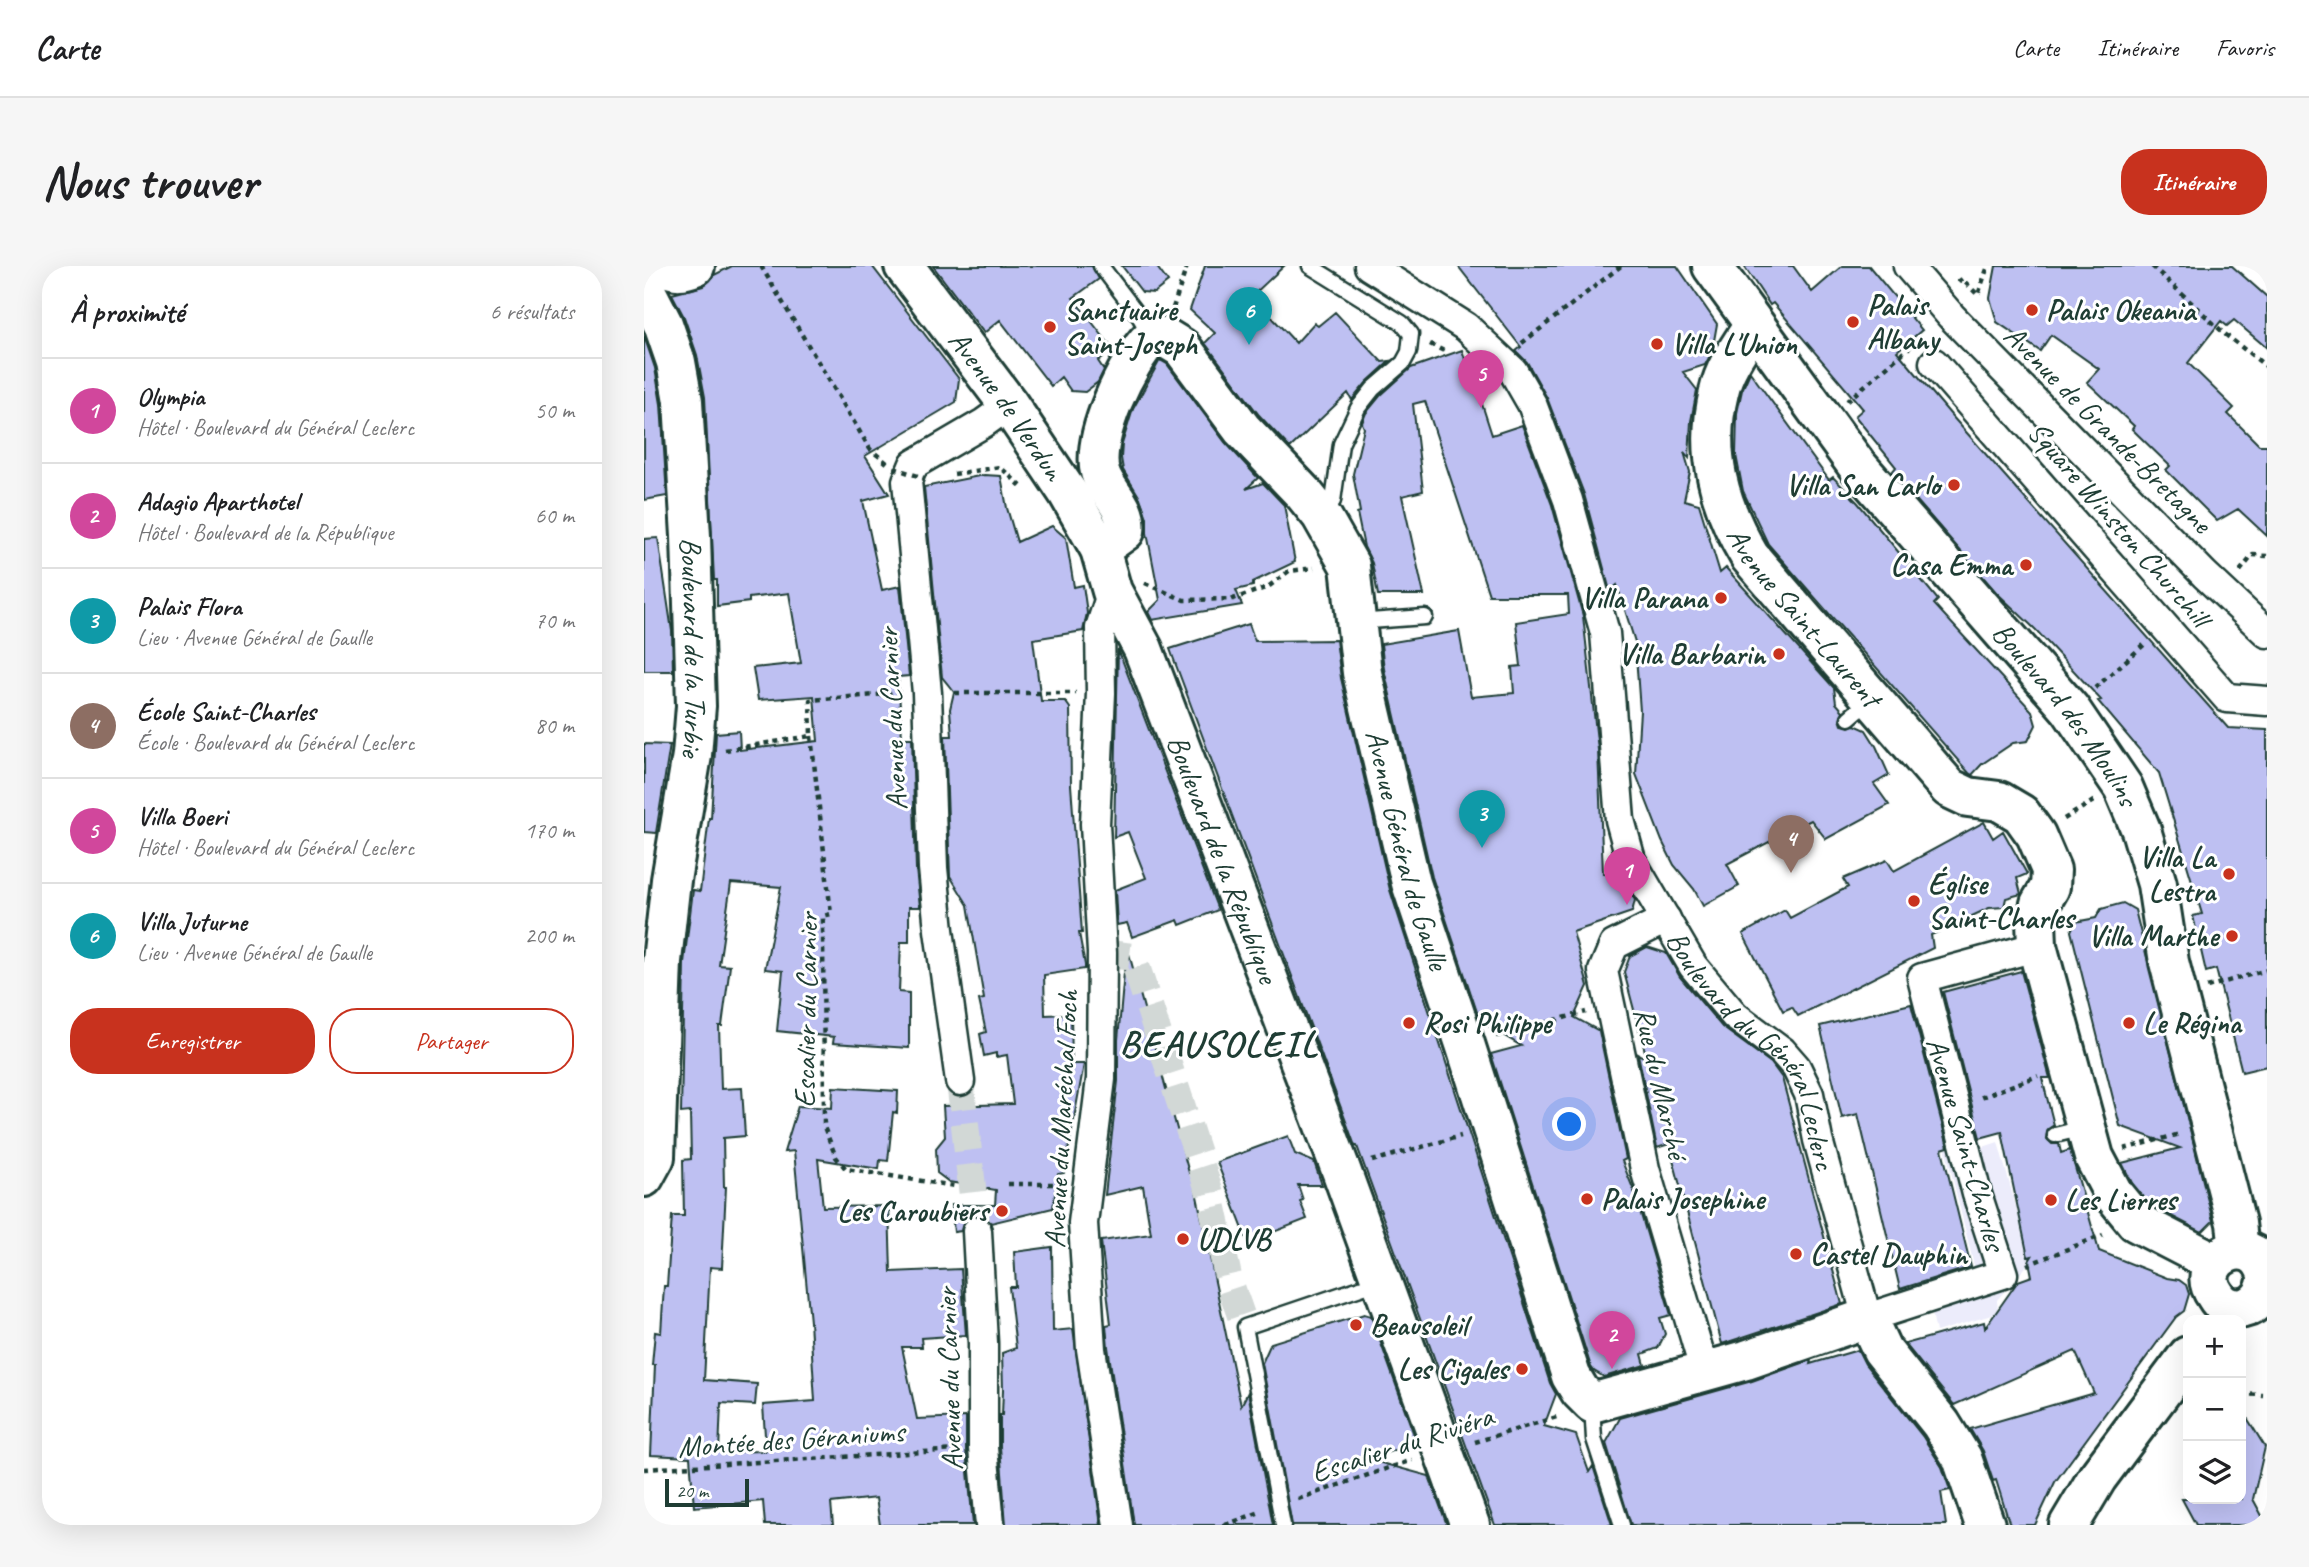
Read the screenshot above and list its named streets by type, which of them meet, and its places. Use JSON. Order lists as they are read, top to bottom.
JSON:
{
  "streets": {
    "main road": [
      "Avenue de Verdun",
      "Avenue Saint-Laurent",
      "Boulevard de la Turbie",
      "Boulevard des Moulins",
      "Avenue Général de Gaulle",
      "Boulevard de la République",
      "Boulevard du Général Leclerc"
    ],
    "street": [
      "Avenue de Grande-Bretagne",
      "Square Winston Churchill",
      "Avenue du Carnier",
      "Rue du Marché",
      "Avenue du Maréchal Foch",
      "Avenue Saint-Charles"
    ],
    "path": ["Escalier du Carnier", "Montée des Géraniums", "Escalier du Riviéra"]
  },
  "crossings": [
    ["Avenue de Verdun", "Avenue du Carnier"],
    ["Avenue de Verdun", "Boulevard de la République"],
    ["Avenue de Verdun", "Avenue du Maréchal Foch"],
    ["Avenue Saint-Laurent", "Boulevard des Moulins"],
    ["Avenue du Carnier", "Montée des Géraniums"],
    ["Avenue Général de Gaulle", "Escalier du Riviéra"],
    ["Boulevard de la République", "Avenue du Maréchal Foch"],
    ["Boulevard de la République", "Escalier du Riviéra"],
    ["Boulevard du Général Leclerc", "Rue du Marché"],
    ["Boulevard du Général Leclerc", "Avenue Saint-Charles"]
  ],
  "districts": ["BEAUSOLEIL"],
  "places": [
    "Palais Okeania",
    "Palais Albany",
    "Sanctuaire Saint-Joseph",
    "Villa L'Union",
    "Villa San Carlo",
    "Casa Emma",
    "Villa Parana",
    "Villa Barbarin",
    "Villa La Lestra",
    "Église Saint-Charles",
    "Villa Marthe",
    "Rosi Philippe",
    "Le Régina",
    "Palais Josephine",
    "Les Lierres",
    "Les Caroubiers",
    "UDLVB",
    "Castel Dauphin",
    "Beausoleil",
    "Les Cigales"
  ],
  "scale_bar": "20 m",
  "page": {
    "header": "Carte",
    "nav": ["Carte", "Itinéraire", "Favoris"],
    "buttons": [
      "Itinéraire",
      ["Enregistrer", "Partager"]
    ],
    "title": "Nous trouver",
    "heading": ["À proximité", "6 résultats"],
    "pins": [
      "6",
      "5",
      "3",
      "4",
      "1",
      "2"
    ],
    "list": [
      {
        "mark": "1",
        "name": "Olympia",
        "note": "Hôtel · Boulevard du Général Leclerc",
        "value": "50 m"
      },
      {
        "mark": "2",
        "name": "Adagio Aparthotel",
        "note": "Hôtel · Boulevard de la République",
        "value": "60 m"
      },
      {
        "mark": "3",
        "name": "Palais Flora",
        "note": "Lieu · Avenue Général de Gaulle",
        "value": "70 m"
      },
      {
        "mark": "4",
        "name": "École Saint-Charles",
        "note": "École · Boulevard du Général Leclerc",
        "value": "80 m"
      },
      {
        "mark": "5",
        "name": "Villa Boeri",
        "note": "Hôtel · Boulevard du Général Leclerc",
        "value": "170 m"
      },
      {
        "mark": "6",
        "name": "Villa Juturne",
        "note": "Lieu · Avenue Général de Gaulle",
        "value": "200 m"
      }
    ],
    "map_buttons": ["+", "−"],
    "scale": "20 m"
  }
}
